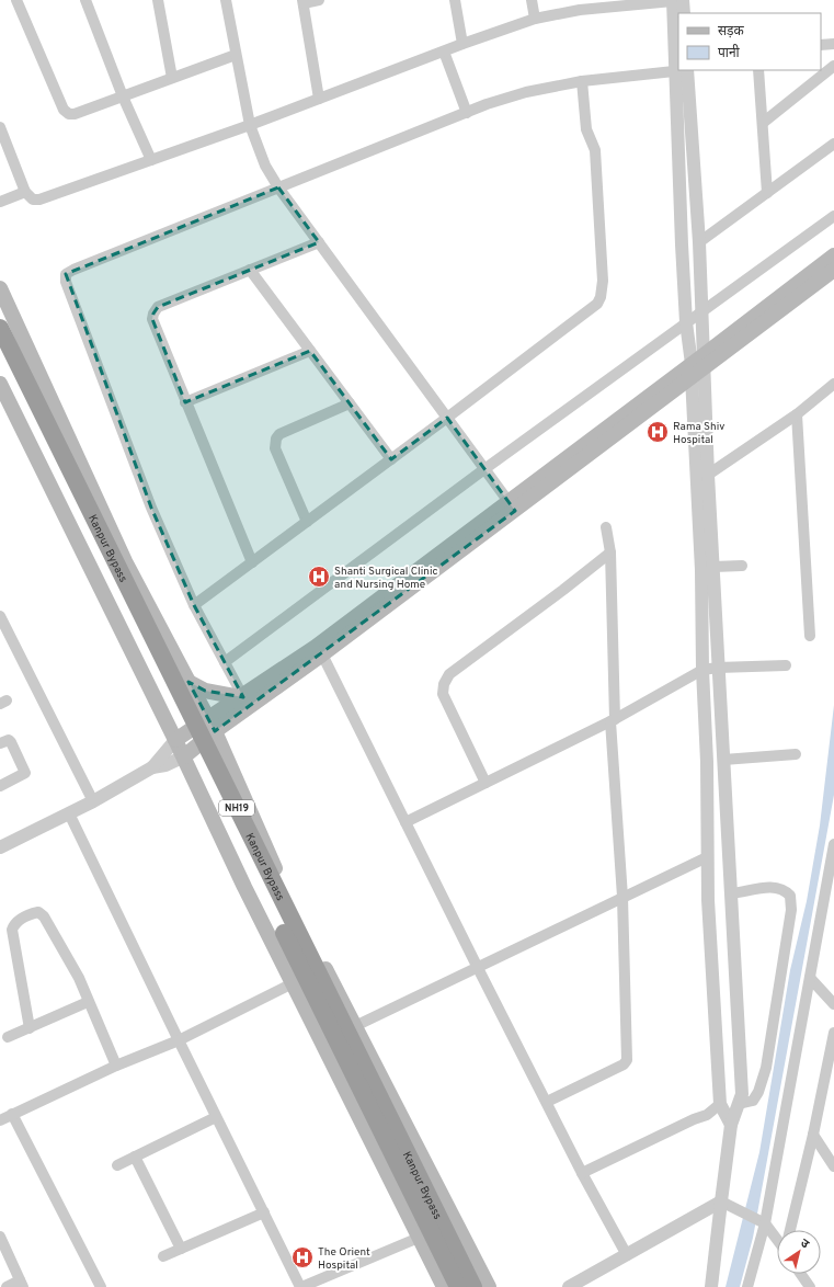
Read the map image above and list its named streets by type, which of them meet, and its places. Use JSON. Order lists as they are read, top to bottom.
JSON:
{
  "streets": {
    "highway": ["Kanpur Bypass", "NH19"]
  },
  "places": {
    "hospital": ["Rama Shiv Hospital", "Shanti Surgical Clinic and Nursing Home", "The Orient Hospital"]
  },
  "legend": ["सड़क", "पानी"],
  "north": "top right"
}
